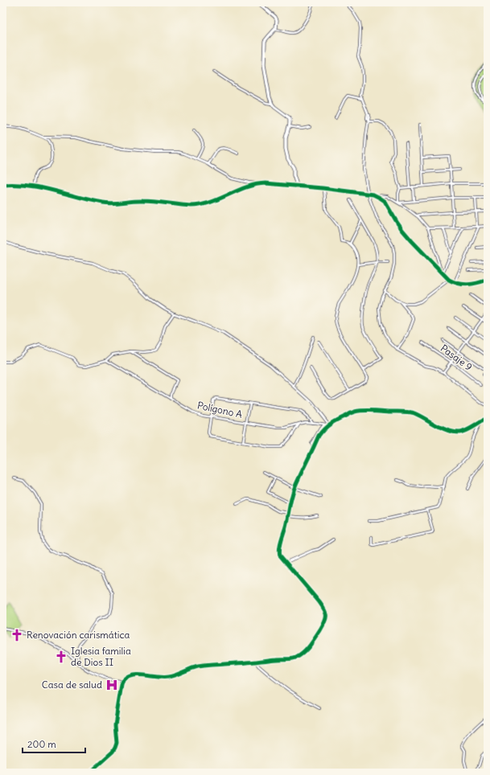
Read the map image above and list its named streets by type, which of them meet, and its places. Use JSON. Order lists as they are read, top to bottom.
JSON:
{
  "streets": {
    "street": ["Pasaje 9", "Polígono A"]
  },
  "places": {
    "church": ["Renovación carismática", "Iglesia familia de Dios II"],
    "hospital": ["Casa de salud"]
  },
  "scale_bar": "200 m"
}
